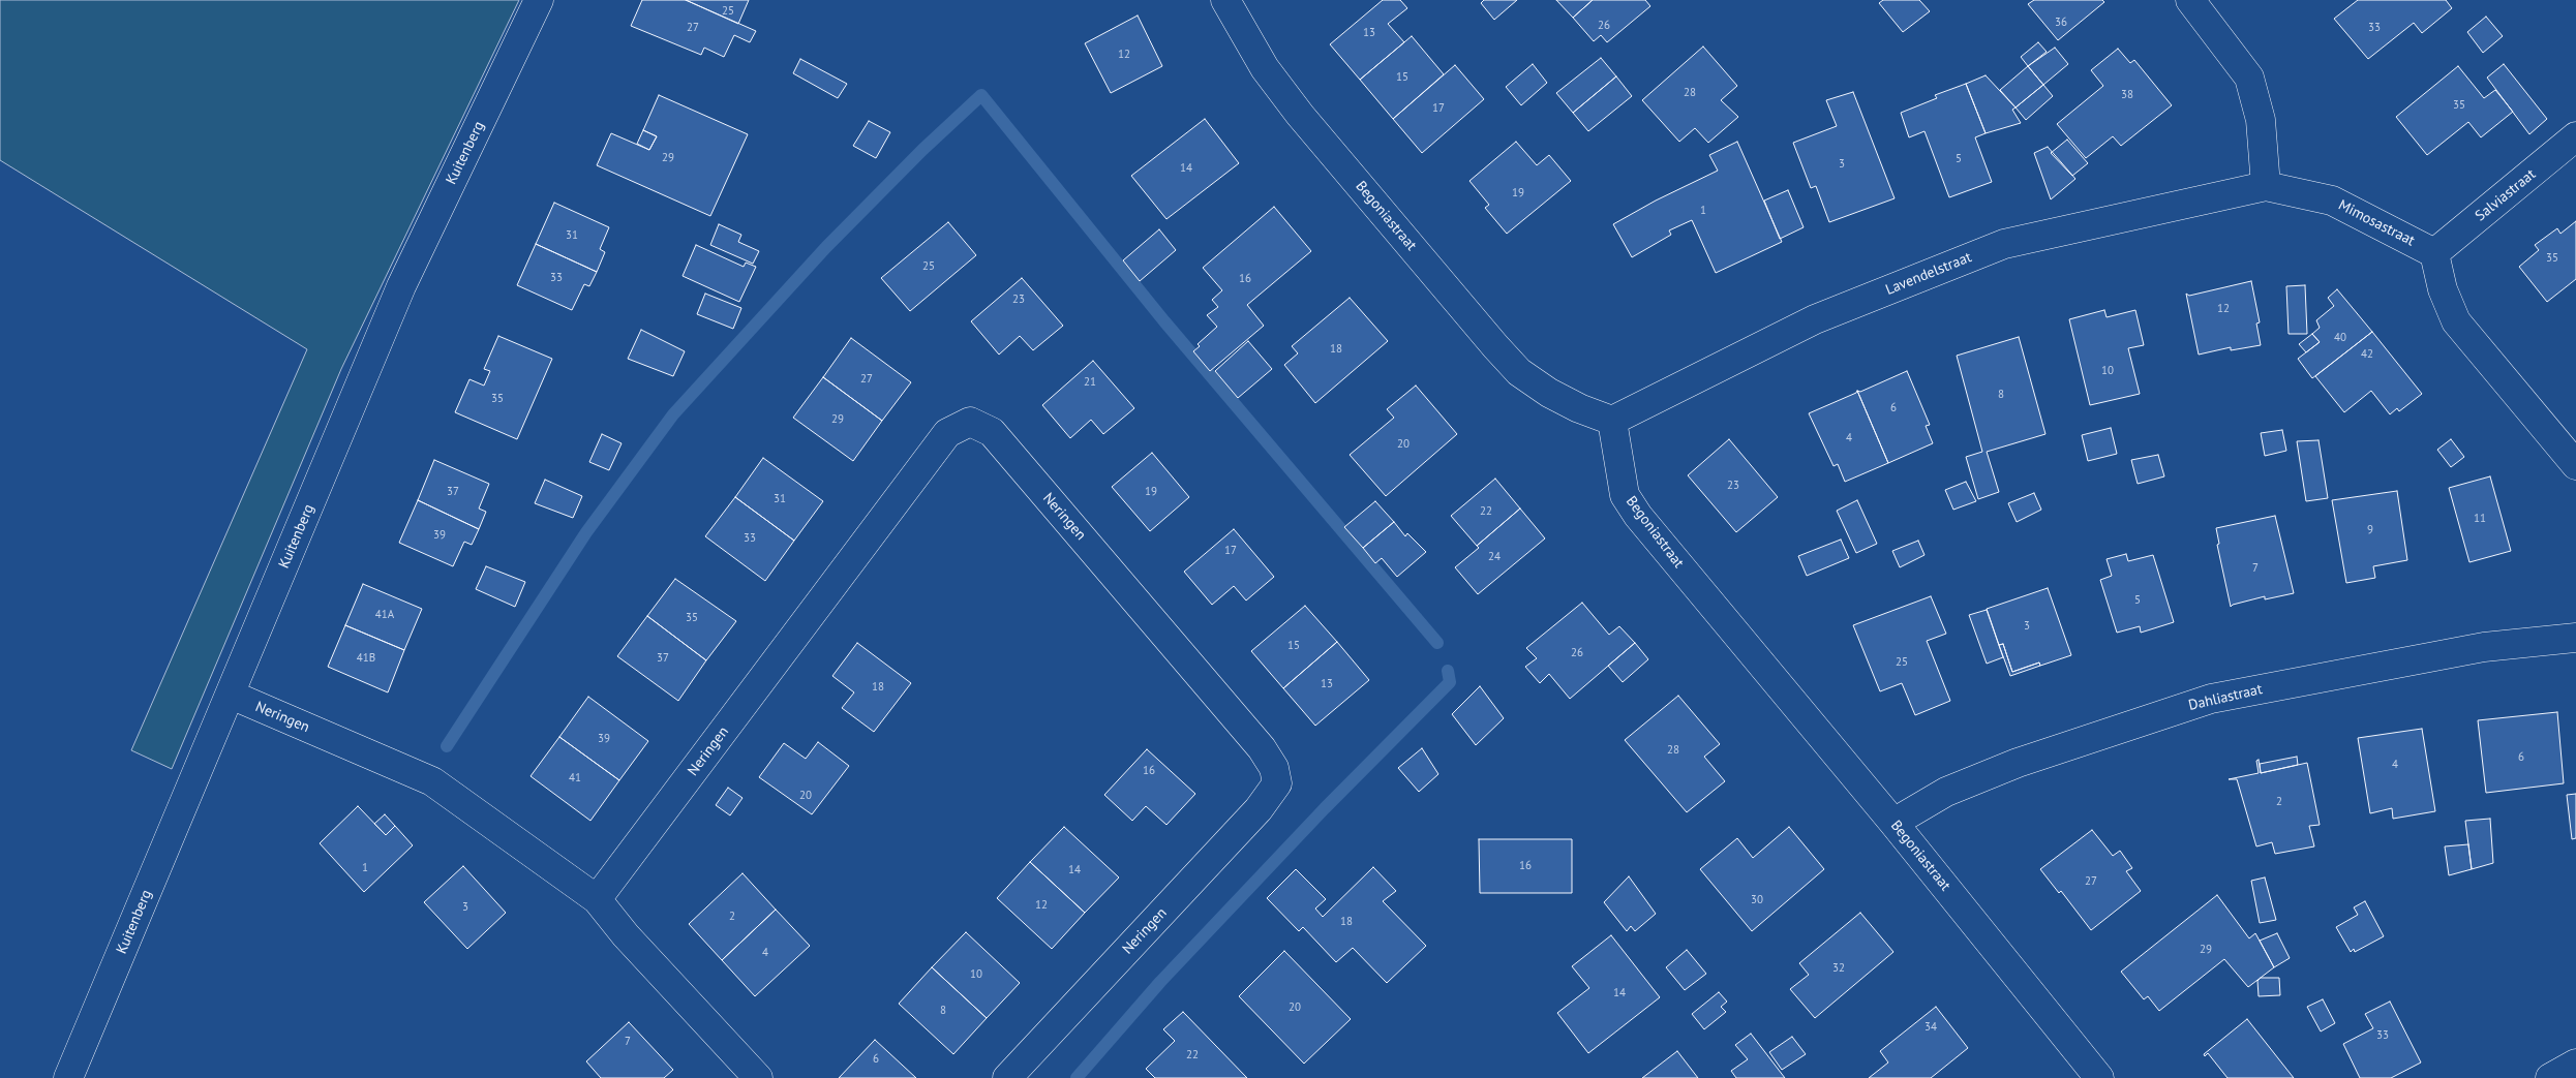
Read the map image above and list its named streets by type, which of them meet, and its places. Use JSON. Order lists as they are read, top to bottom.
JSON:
{
  "streets": {
    "street": [
      "Kuitenberg",
      "Salviastraat",
      "Begoniastraat",
      "Mimosastraat",
      "Lavendelstraat",
      "Neringen",
      "Dahliastraat"
    ]
  },
  "crossings": [
    ["Kuitenberg", "Neringen"],
    ["Salviastraat", "Mimosastraat"],
    ["Begoniastraat", "Lavendelstraat"],
    ["Begoniastraat", "Dahliastraat"],
    ["Mimosastraat", "Lavendelstraat"]
  ],
  "house_numbers": [
    "25",
    "36",
    "26",
    "27",
    "33",
    "13",
    "12",
    "15",
    "28",
    "38",
    "35",
    "17",
    "29",
    "5",
    "3",
    "14",
    "19",
    "1",
    "31",
    "35",
    "25",
    "33",
    "16",
    "23",
    "12",
    "40",
    "18",
    "42",
    "10",
    "27",
    "21",
    "8",
    "35",
    "6",
    "29",
    "4",
    "20",
    "23",
    "37",
    "19",
    "31",
    "22",
    "11",
    "9",
    "39",
    "33",
    "17",
    "24",
    "7",
    "5",
    "41A",
    "35",
    "3",
    "15",
    "26",
    "41B",
    "37",
    "25",
    "13",
    "18",
    "39",
    "28",
    "6",
    "4",
    "16",
    "41",
    "20",
    "2",
    "16",
    "1",
    "14",
    "27",
    "30",
    "12",
    "3",
    "2",
    "18",
    "29",
    "4",
    "32",
    "10",
    "14",
    "20",
    "8",
    "34",
    "33",
    "7",
    "22",
    "6"
  ]
}
